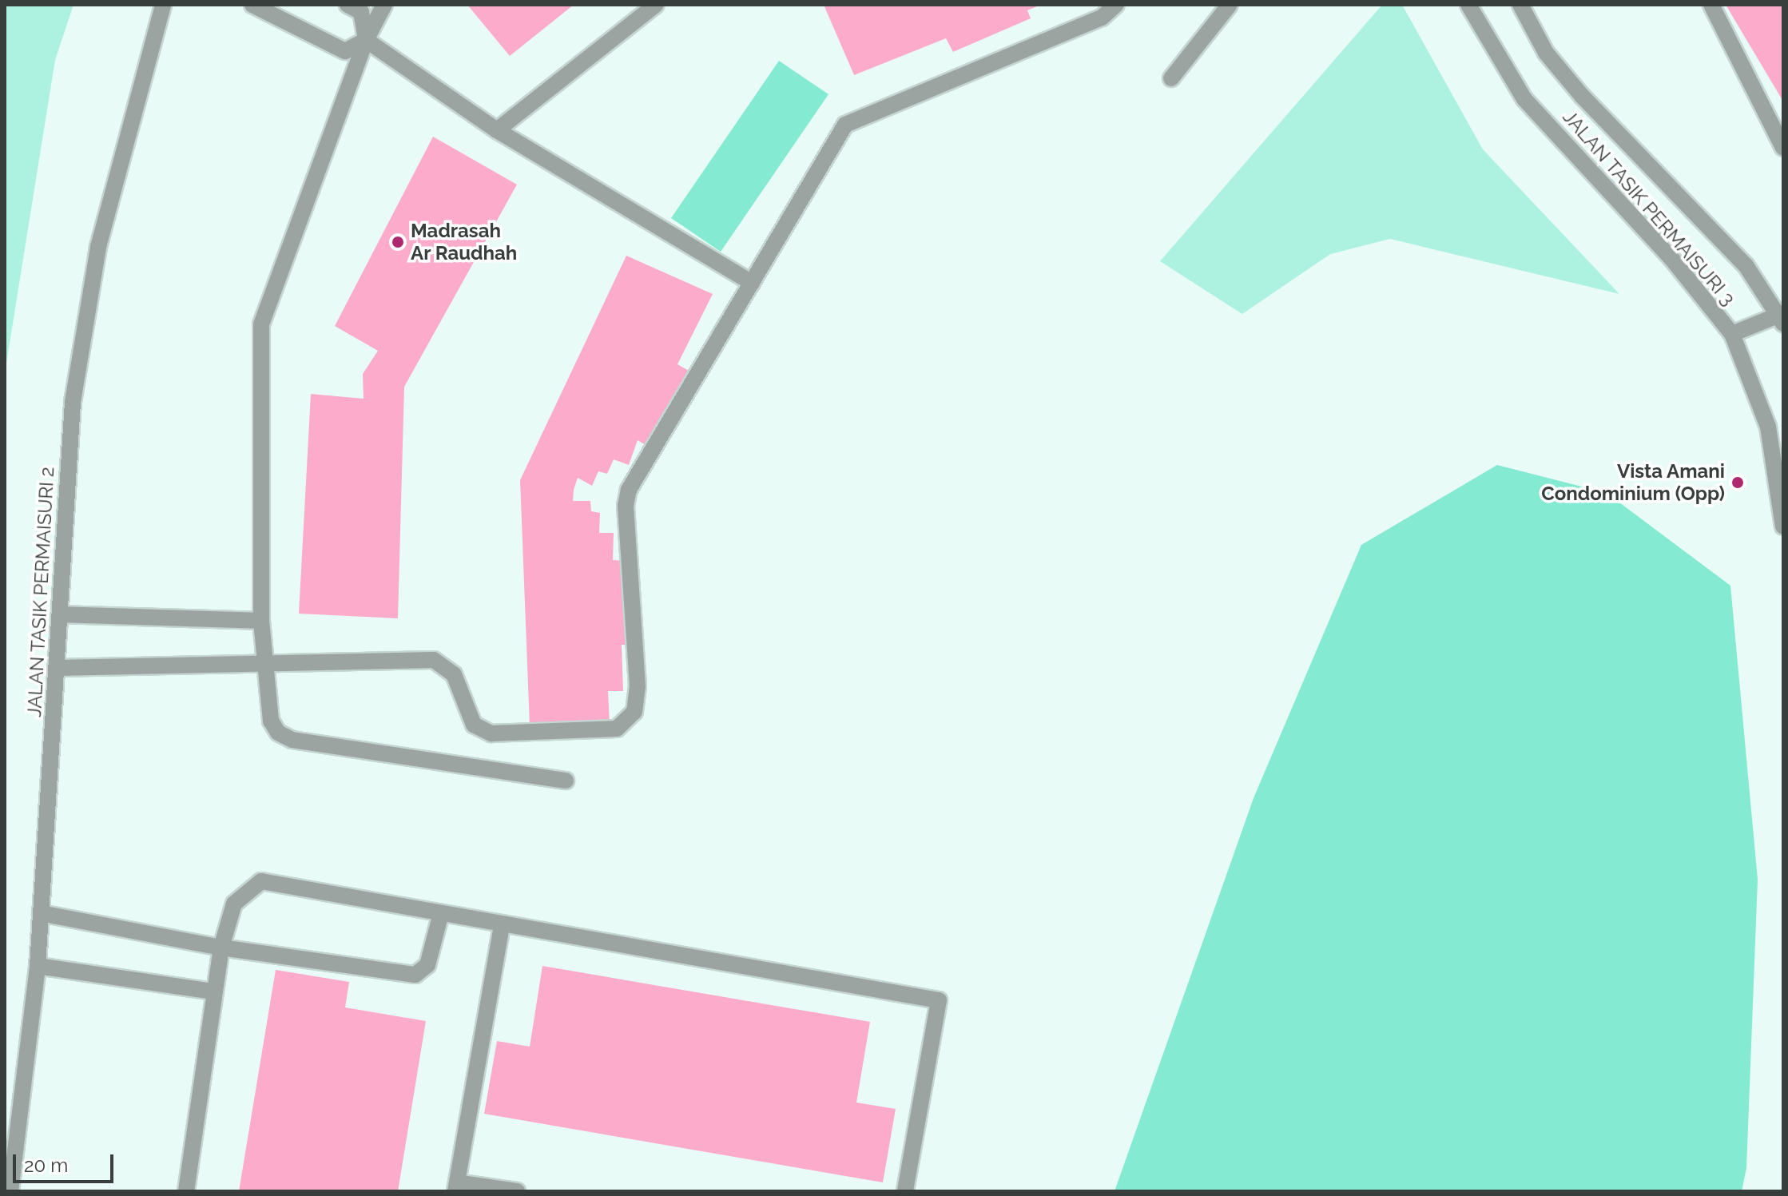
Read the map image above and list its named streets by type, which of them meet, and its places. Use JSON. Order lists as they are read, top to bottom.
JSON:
{
  "streets": {
    "street": ["JALAN TASIK PERMAISURI 3", "JALAN TASIK PERMAISURI 2"]
  },
  "places": ["Madrasah Ar Raudhah", "Vista Amani Condominium (Opp)"],
  "scale_bar": "20 m"
}
